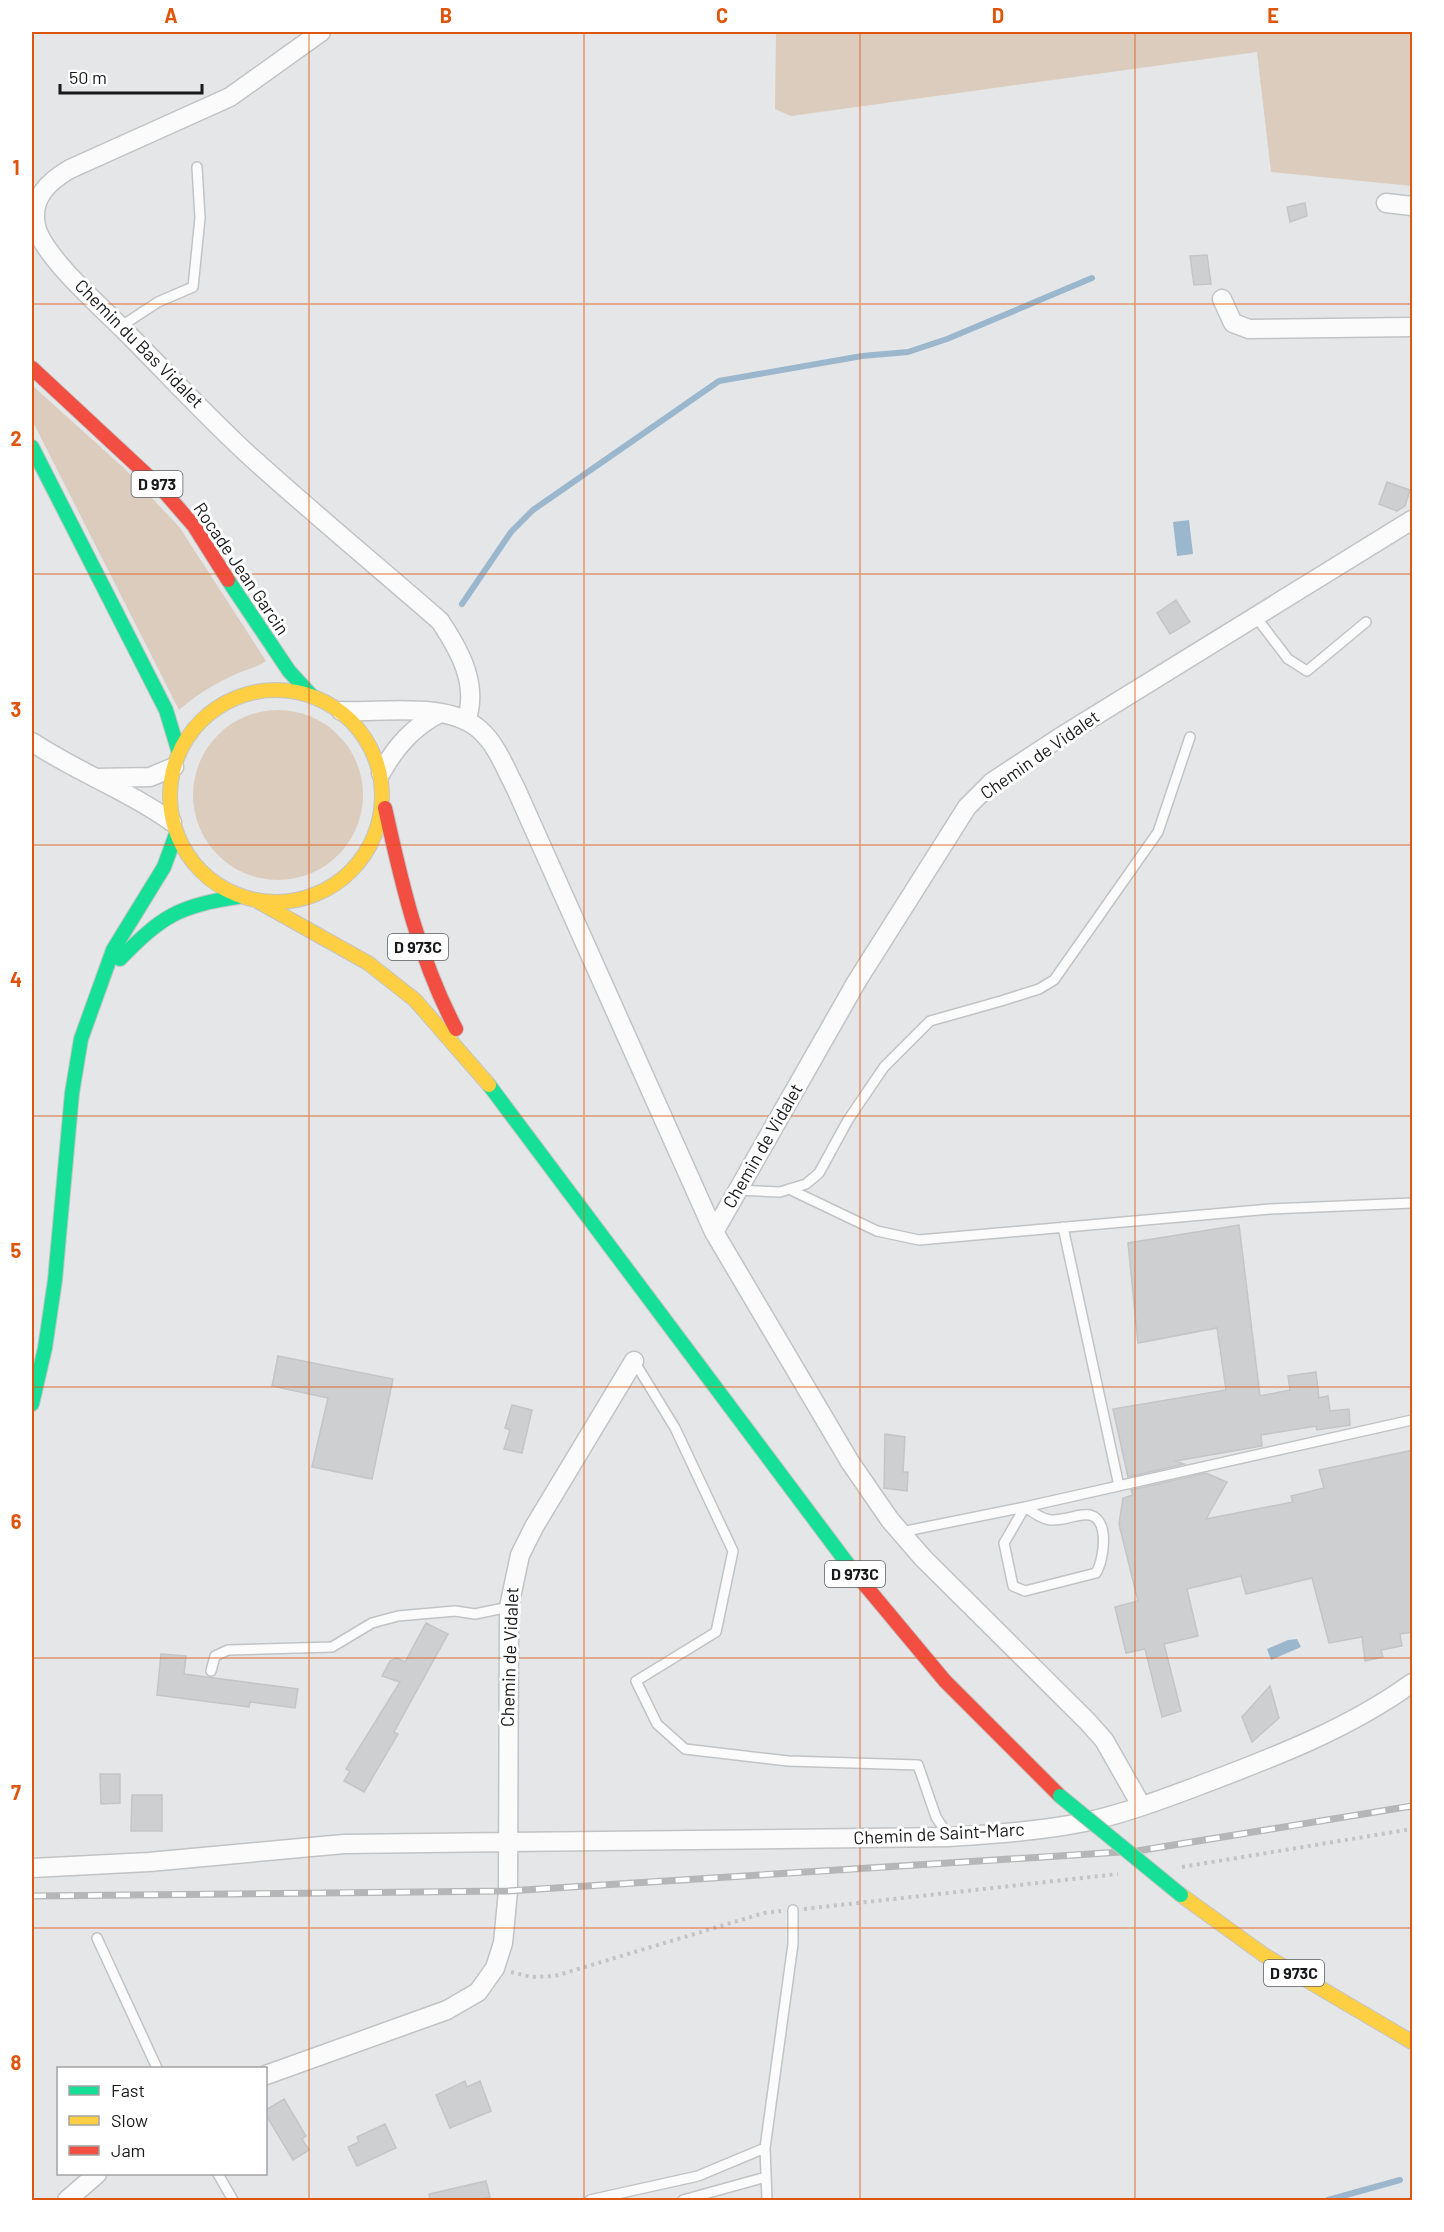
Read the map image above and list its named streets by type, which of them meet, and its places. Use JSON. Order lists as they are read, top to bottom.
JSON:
{
  "streets": {
    "main road": ["D 973", "Rocade Jean Garcin", "D 973C"],
    "street": ["Chemin du Bas Vidalet", "Chemin de Vidalet", "Chemin de Saint-Marc"]
  },
  "crossings": [
    ["Rocade Jean Garcin", "D 973C"],
    ["Chemin de Vidalet", "Chemin de Saint-Marc"]
  ],
  "legend": ["Fast", "Slow", "Jam"],
  "scale_bar": "50 m",
  "grid": {
    "columns": [
      "A",
      "B",
      "C",
      "D",
      "E"
    ],
    "rows": [
      "1",
      "2",
      "3",
      "4",
      "5",
      "6",
      "7",
      "8"
    ]
  }
}
